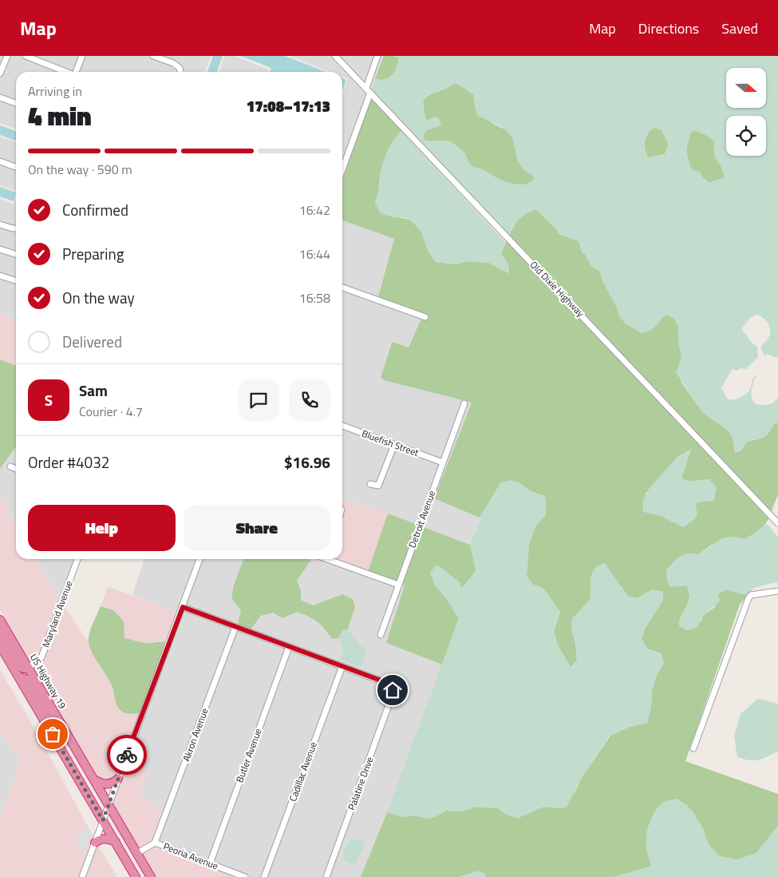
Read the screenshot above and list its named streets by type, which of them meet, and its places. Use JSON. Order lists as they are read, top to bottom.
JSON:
{
  "streets": {
    "highway": ["US Highway 19"],
    "street": [
      "Old Dixie Highway",
      "Bluefish Street",
      "Detroit Avenue",
      "Maryland Avenue",
      "Akron Avenue",
      "Butler Avenue",
      "Cadillac Avenue",
      "Palatine Drive",
      "Peoria Avenue"
    ]
  },
  "crossings": [
    ["Bluefish Street", "Detroit Avenue"],
    ["Maryland Avenue", "US Highway 19"],
    ["US Highway 19", "Peoria Avenue"],
    ["Akron Avenue", "Peoria Avenue"],
    ["Butler Avenue", "Peoria Avenue"],
    ["Cadillac Avenue", "Palatine Drive"]
  ],
  "north": "right",
  "page": {
    "header": "Map",
    "nav": ["Map", "Directions", "Saved"],
    "heading": ["4 min", "Arriving in", "17:08–17:13"],
    "panel": [
      "Sam",
      "Courier · 4.7",
      "Order #4032",
      "$16.96"
    ],
    "bar": "On the way · 590 m",
    "list": [
      ["Confirmed", "16:42"],
      ["Preparing", "16:44"],
      ["On the way", "16:58"],
      "Delivered"
    ],
    "round": "S",
    "buttons": ["Help", "Share"]
  }
}
